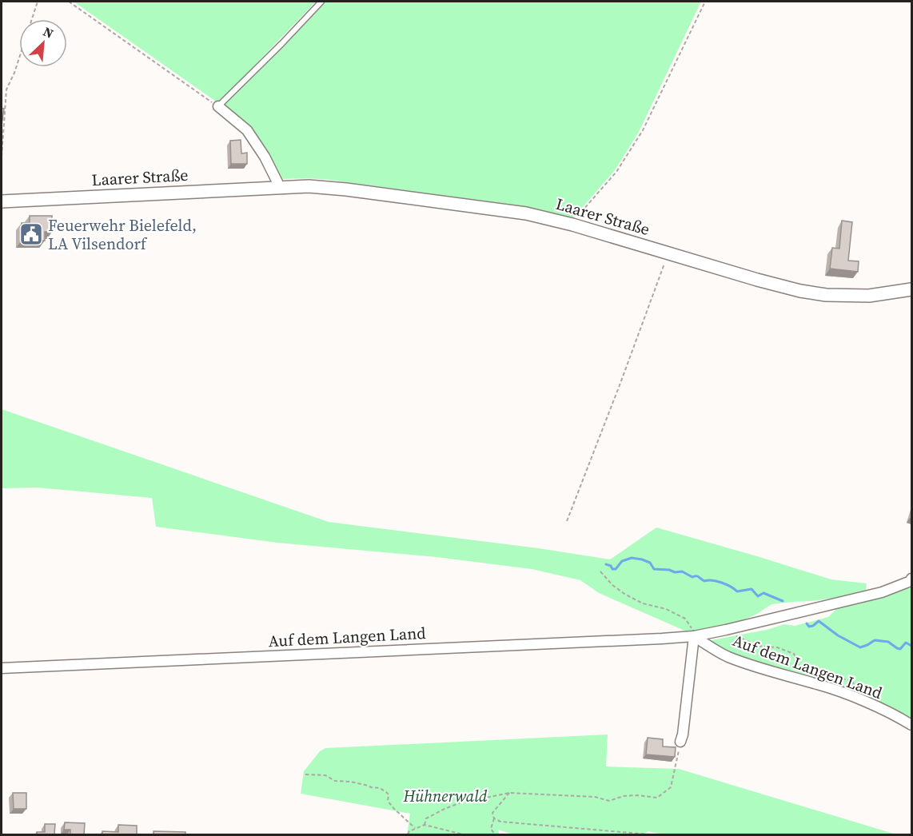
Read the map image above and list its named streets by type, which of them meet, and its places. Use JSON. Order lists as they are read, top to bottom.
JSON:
{
  "streets": {
    "street": ["Laarer Straße", "Auf dem Langen Land"]
  },
  "parks": ["Hühnerwald"],
  "places": {
    "public building": ["Feuerwehr Bielefeld, LA Vilsendorf"]
  },
  "north": "top right"
}
